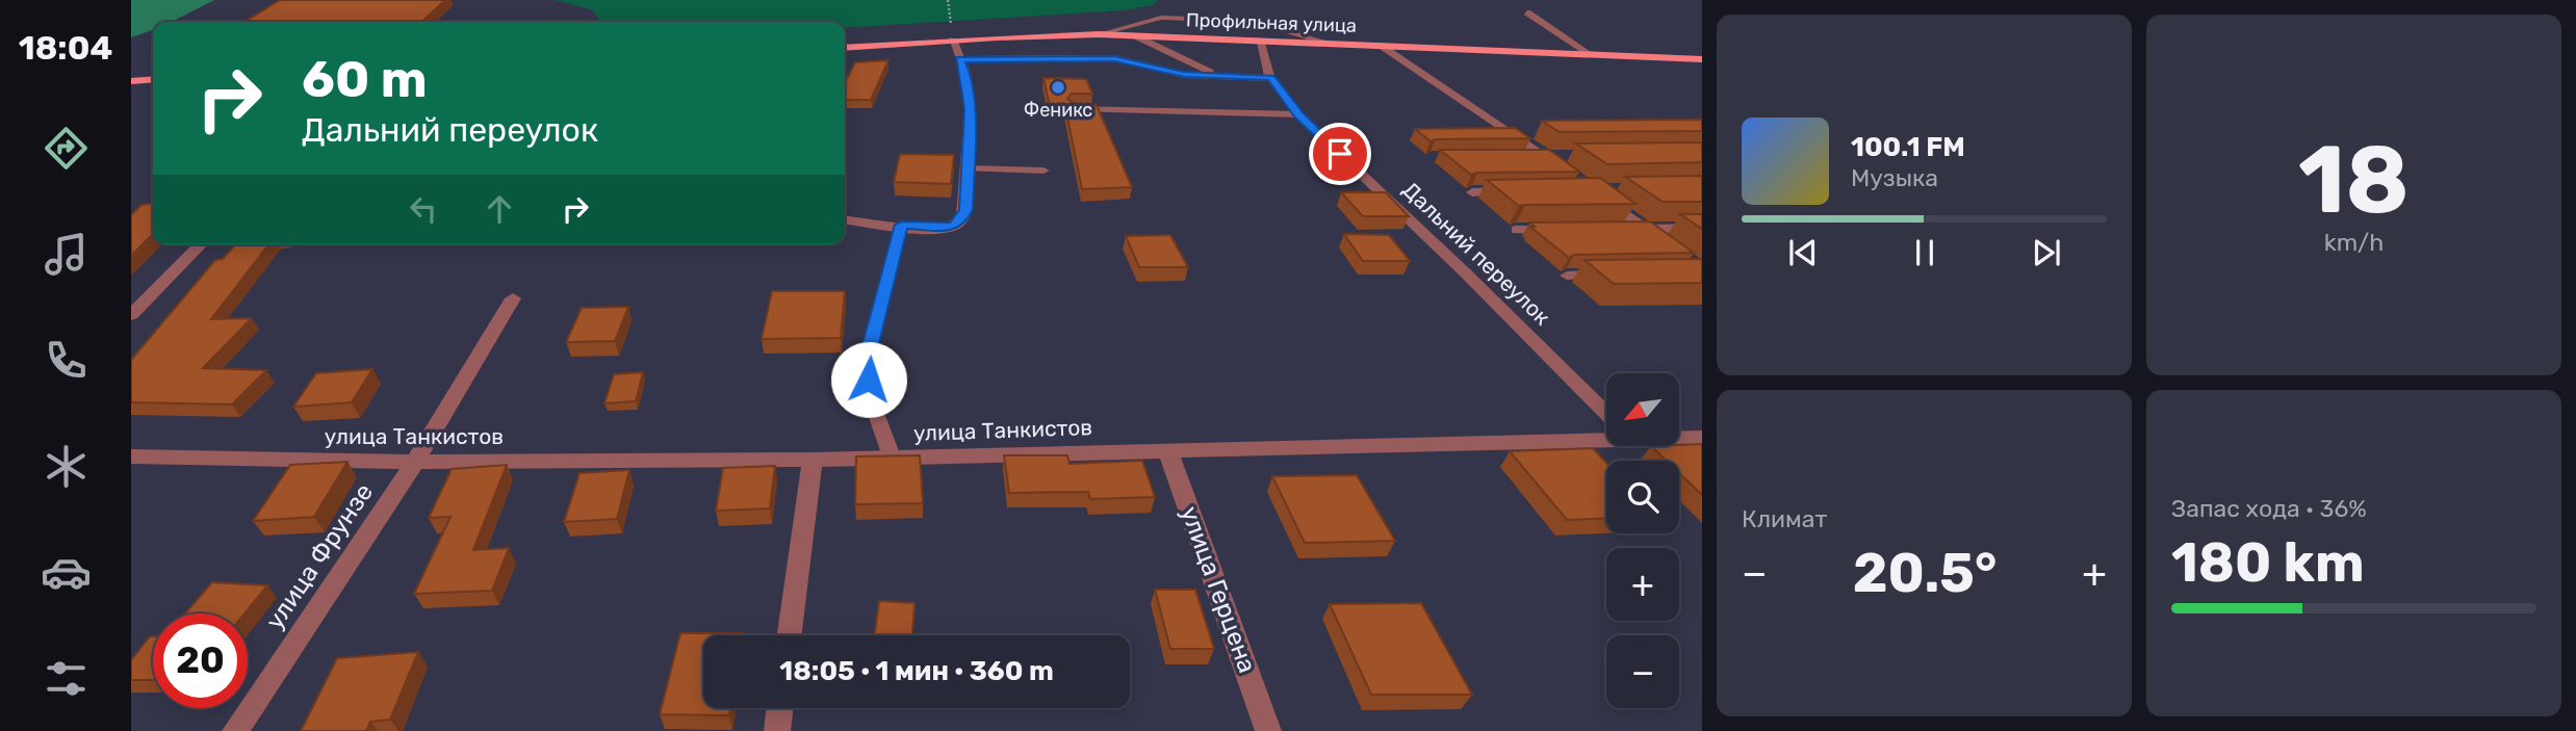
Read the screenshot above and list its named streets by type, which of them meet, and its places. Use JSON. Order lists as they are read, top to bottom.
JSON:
{
  "streets": {
    "main road": ["Профильная улица"],
    "street": [
      "Дальний переулок",
      "улица Танкистов",
      "улица Фрунзе",
      "улица Герцена"
    ]
  },
  "crossings": [
    ["Профильная улица", "Дальний переулок"],
    ["улица Танкистов", "улица Фрунзе"],
    ["улица Танкистов", "улица Герцена"]
  ],
  "places": ["Феникс"],
  "north": "bottom left",
  "page": {
    "tabs": "18:04",
    "tile": [
      ["18", "km/h"],
      "Климат",
      ["Запас хода · 36%", "180 km"]
    ],
    "turn": ["60 m", "Дальний переулок"],
    "song": ["100.1 FM", "Музыка"],
    "map_buttons": ["+", "−"],
    "heat": ["−", "20.5°", "+"],
    "limit": "20",
    "trip": "18:05 · 1 мин · 360 m"
  }
}
